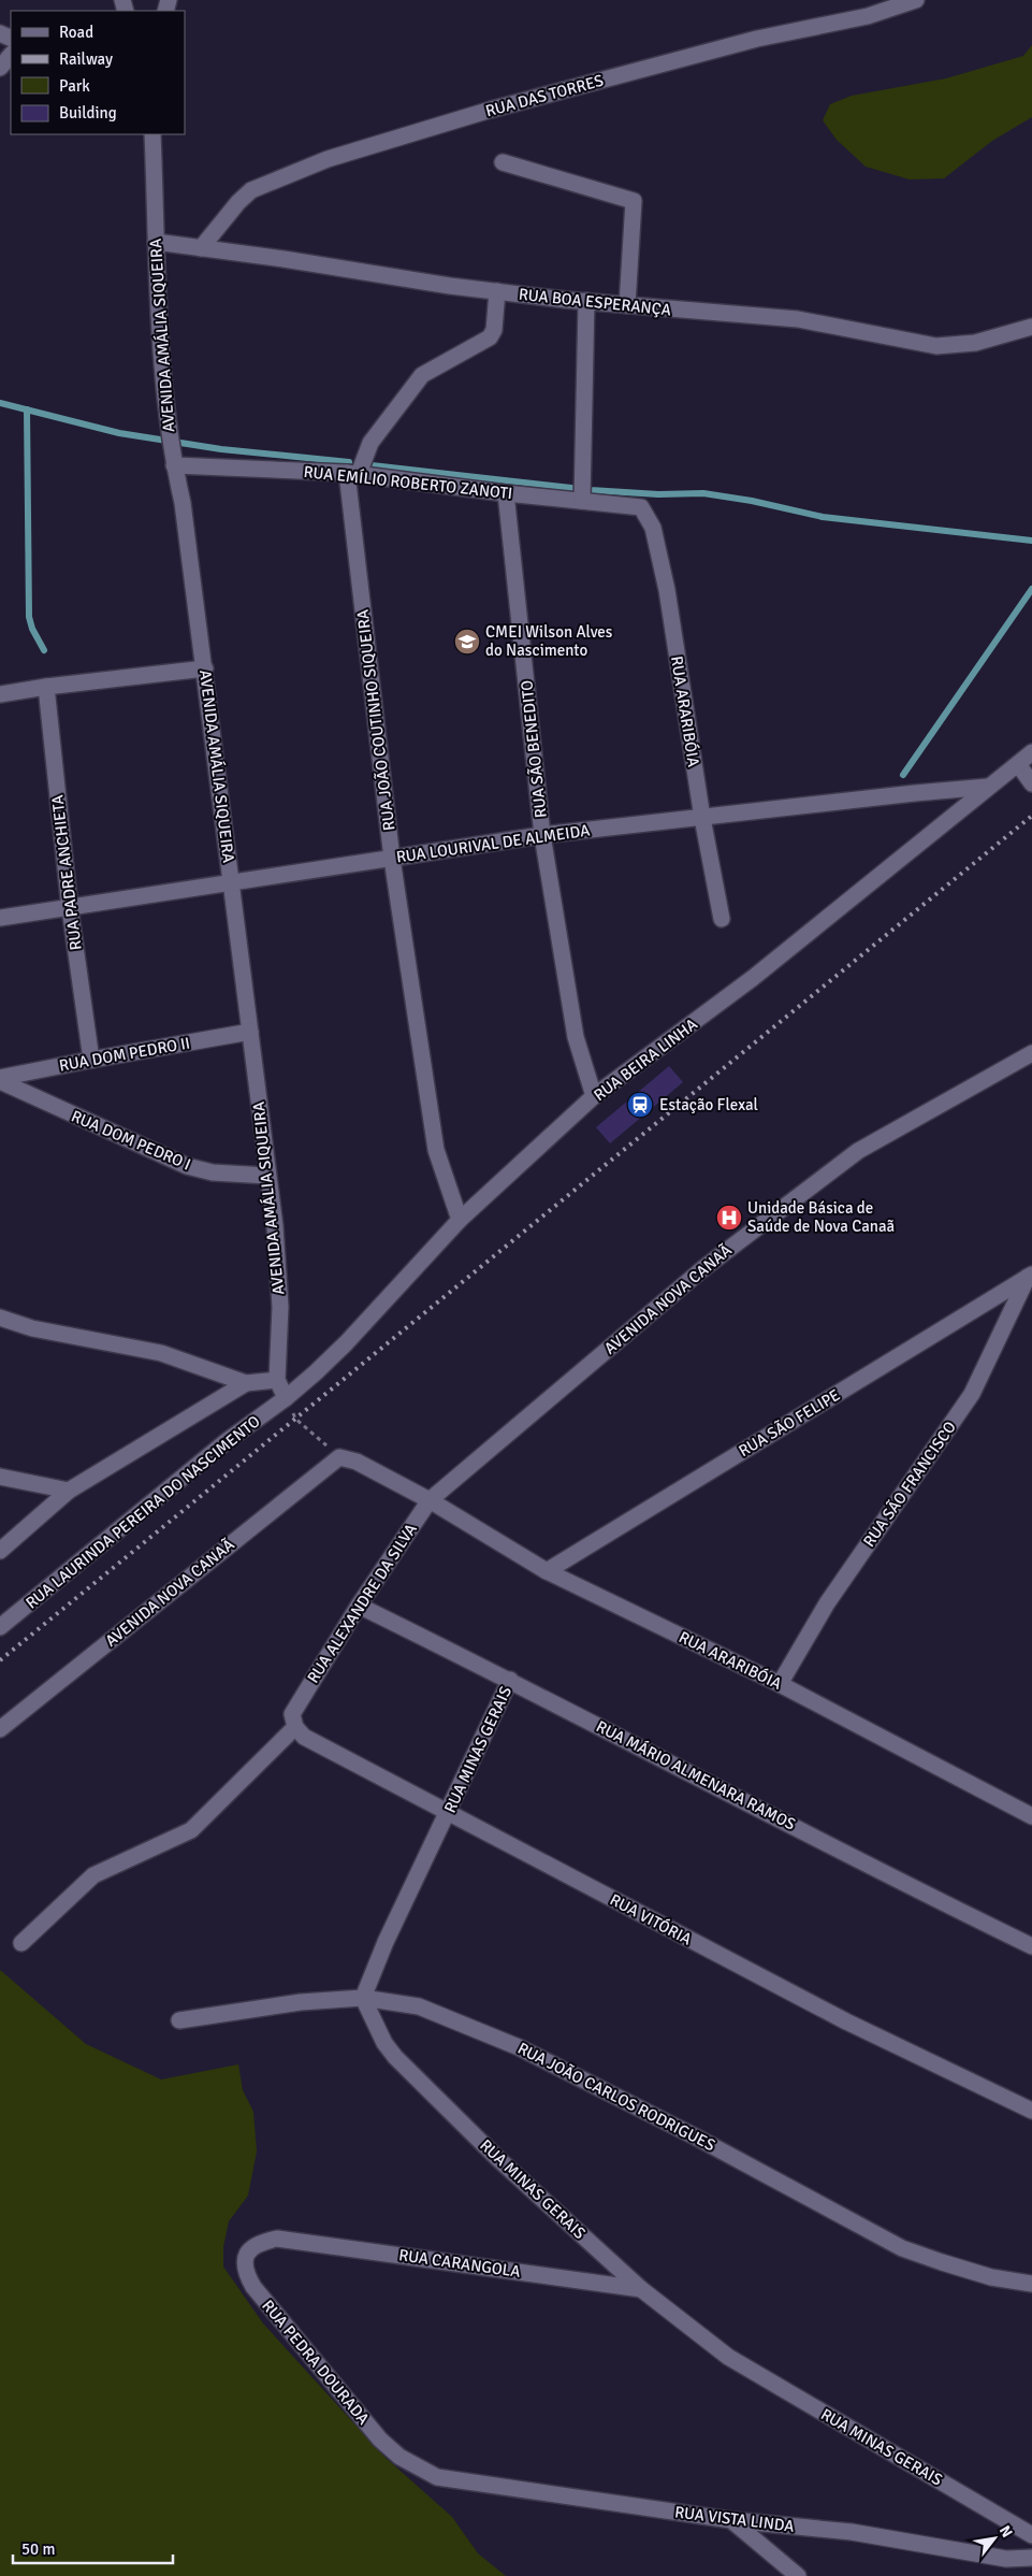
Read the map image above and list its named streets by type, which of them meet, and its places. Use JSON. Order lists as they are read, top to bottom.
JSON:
{
  "streets": {
    "street": [
      "RUA DAS TORRES",
      "RUA BOA ESPERANÇA",
      "AVENIDA AMÁLIA SIQUEIRA",
      "RUA EMÍLIO ROBERTO ZANOTI",
      "RUA ARARIBÓIA",
      "RUA JOÃO COUTINHO SIQUEIRA",
      "RUA SÃO BENEDITO",
      "RUA LOURIVAL DE ALMEIDA",
      "RUA PADRE ANCHIETA",
      "RUA DOM PEDRO II",
      "RUA BEIRA LINHA",
      "RUA DOM PEDRO I",
      "AVENIDA NOVA CANAÃ",
      "RUA SÃO FELIPE",
      "RUA SÃO FRANCISCO",
      "RUA LAURINDA PEREIRA DO NASCIMENTO",
      "RUA ALEXANDRE DA SILVA",
      "RUA MINAS GERAIS",
      "RUA MÁRIO ALMENARA RAMOS",
      "RUA VITÓRIA",
      "RUA JOÃO CARLOS RODRIGUES",
      "RUA CARANGOLA",
      "RUA PEDRA DOURADA",
      "RUA VISTA LINDA"
    ]
  },
  "crossings": [
    ["RUA DAS TORRES", "RUA BOA ESPERANÇA"],
    ["RUA BOA ESPERANÇA", "AVENIDA AMÁLIA SIQUEIRA"],
    ["AVENIDA AMÁLIA SIQUEIRA", "RUA EMÍLIO ROBERTO ZANOTI"],
    ["AVENIDA AMÁLIA SIQUEIRA", "RUA LOURIVAL DE ALMEIDA"],
    ["AVENIDA AMÁLIA SIQUEIRA", "RUA DOM PEDRO II"],
    ["AVENIDA AMÁLIA SIQUEIRA", "RUA BEIRA LINHA"],
    ["AVENIDA AMÁLIA SIQUEIRA", "RUA DOM PEDRO I"],
    ["AVENIDA AMÁLIA SIQUEIRA", "RUA LAURINDA PEREIRA DO NASCIMENTO"],
    ["RUA EMÍLIO ROBERTO ZANOTI", "RUA ARARIBÓIA"],
    ["RUA EMÍLIO ROBERTO ZANOTI", "RUA JOÃO COUTINHO SIQUEIRA"],
    ["RUA EMÍLIO ROBERTO ZANOTI", "RUA SÃO BENEDITO"],
    ["RUA ARARIBÓIA", "RUA LOURIVAL DE ALMEIDA"],
    ["RUA ARARIBÓIA", "AVENIDA NOVA CANAÃ"],
    ["RUA ARARIBÓIA", "RUA SÃO FELIPE"],
    ["RUA ARARIBÓIA", "RUA SÃO FRANCISCO"],
    ["RUA ARARIBÓIA", "RUA ALEXANDRE DA SILVA"],
    ["RUA JOÃO COUTINHO SIQUEIRA", "RUA LOURIVAL DE ALMEIDA"],
    ["RUA JOÃO COUTINHO SIQUEIRA", "RUA BEIRA LINHA"],
    ["RUA SÃO BENEDITO", "RUA LOURIVAL DE ALMEIDA"],
    ["RUA SÃO BENEDITO", "RUA BEIRA LINHA"],
    ["RUA LOURIVAL DE ALMEIDA", "RUA PADRE ANCHIETA"],
    ["RUA LOURIVAL DE ALMEIDA", "RUA BEIRA LINHA"],
    ["RUA PADRE ANCHIETA", "RUA DOM PEDRO II"],
    ["RUA DOM PEDRO II", "RUA DOM PEDRO I"],
    ["RUA BEIRA LINHA", "RUA LAURINDA PEREIRA DO NASCIMENTO"],
    ["AVENIDA NOVA CANAÃ", "RUA ALEXANDRE DA SILVA"],
    ["RUA SÃO FELIPE", "RUA SÃO FRANCISCO"],
    ["RUA ALEXANDRE DA SILVA", "RUA MÁRIO ALMENARA RAMOS"],
    ["RUA ALEXANDRE DA SILVA", "RUA VITÓRIA"],
    ["RUA MINAS GERAIS", "RUA MÁRIO ALMENARA RAMOS"],
    ["RUA MINAS GERAIS", "RUA VITÓRIA"],
    ["RUA MINAS GERAIS", "RUA JOÃO CARLOS RODRIGUES"],
    ["RUA MINAS GERAIS", "RUA CARANGOLA"],
    ["RUA CARANGOLA", "RUA PEDRA DOURADA"],
    ["RUA PEDRA DOURADA", "RUA VISTA LINDA"]
  ],
  "places": {
    "school or university": ["CMEI Wilson Alves do Nascimento"],
    "station": ["Estação Flexal"],
    "hospital": ["Unidade Básica de Saúde de Nova Canaã"]
  },
  "legend": [
    "Road",
    "Railway",
    "Park",
    "Building"
  ],
  "scale_bar": "50 m",
  "north": "top right"
}
